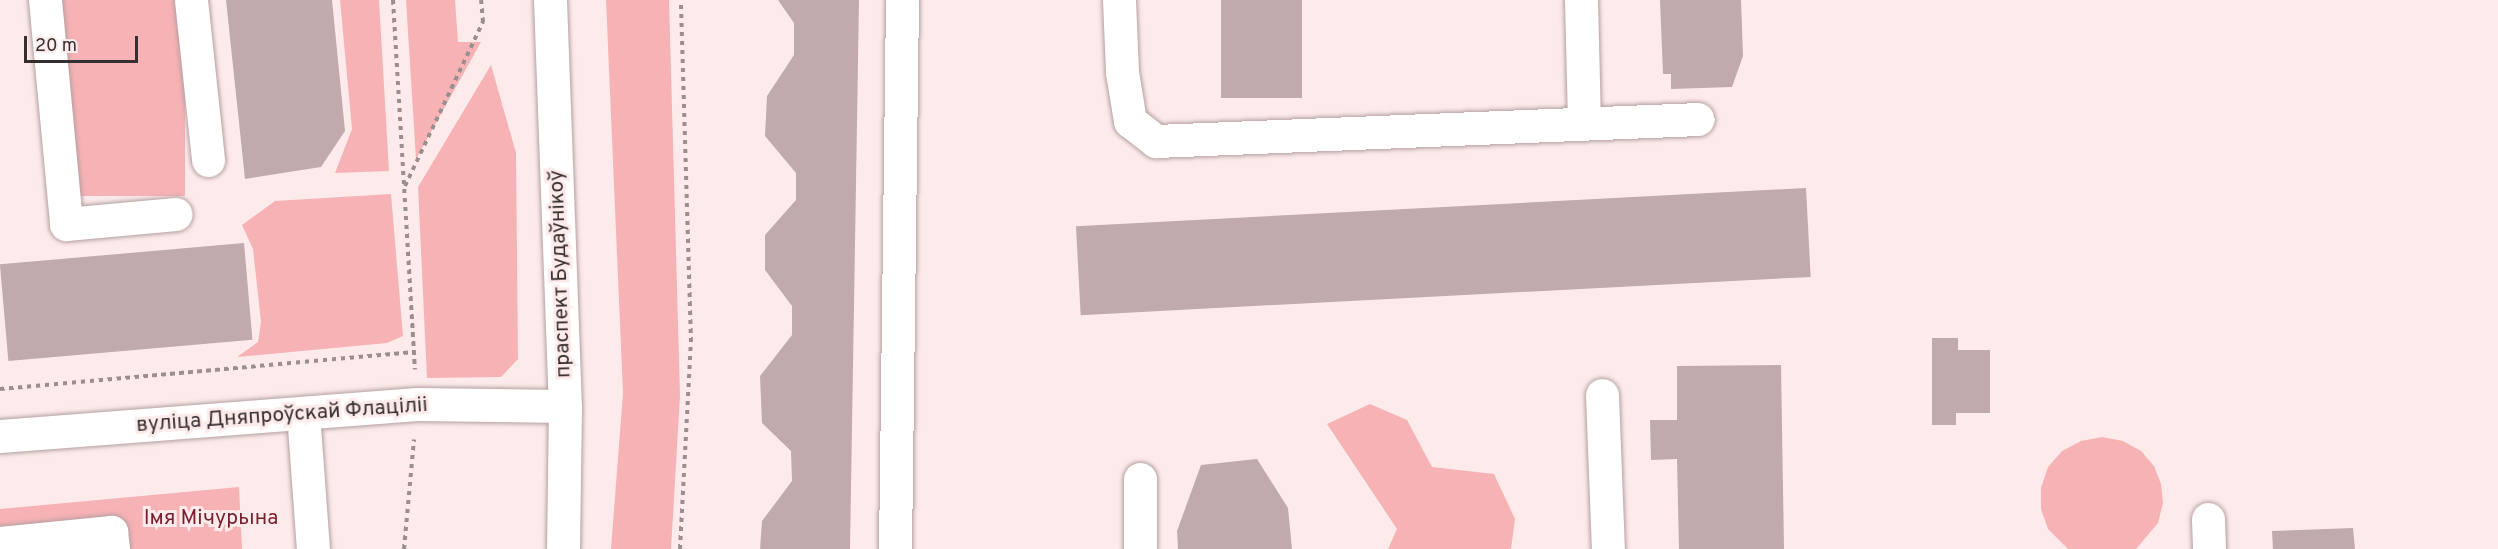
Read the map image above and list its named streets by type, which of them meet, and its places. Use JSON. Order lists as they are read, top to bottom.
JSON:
{
  "streets": {
    "street": ["праспект Будаўнікоў", "вуліца Дняпроўскай Флаціліі"]
  },
  "crossings": [
    ["праспект Будаўнікоў", "вуліца Дняпроўскай Флаціліі"]
  ],
  "parks": ["Імя Мічурына"],
  "scale_bar": "20 m"
}
